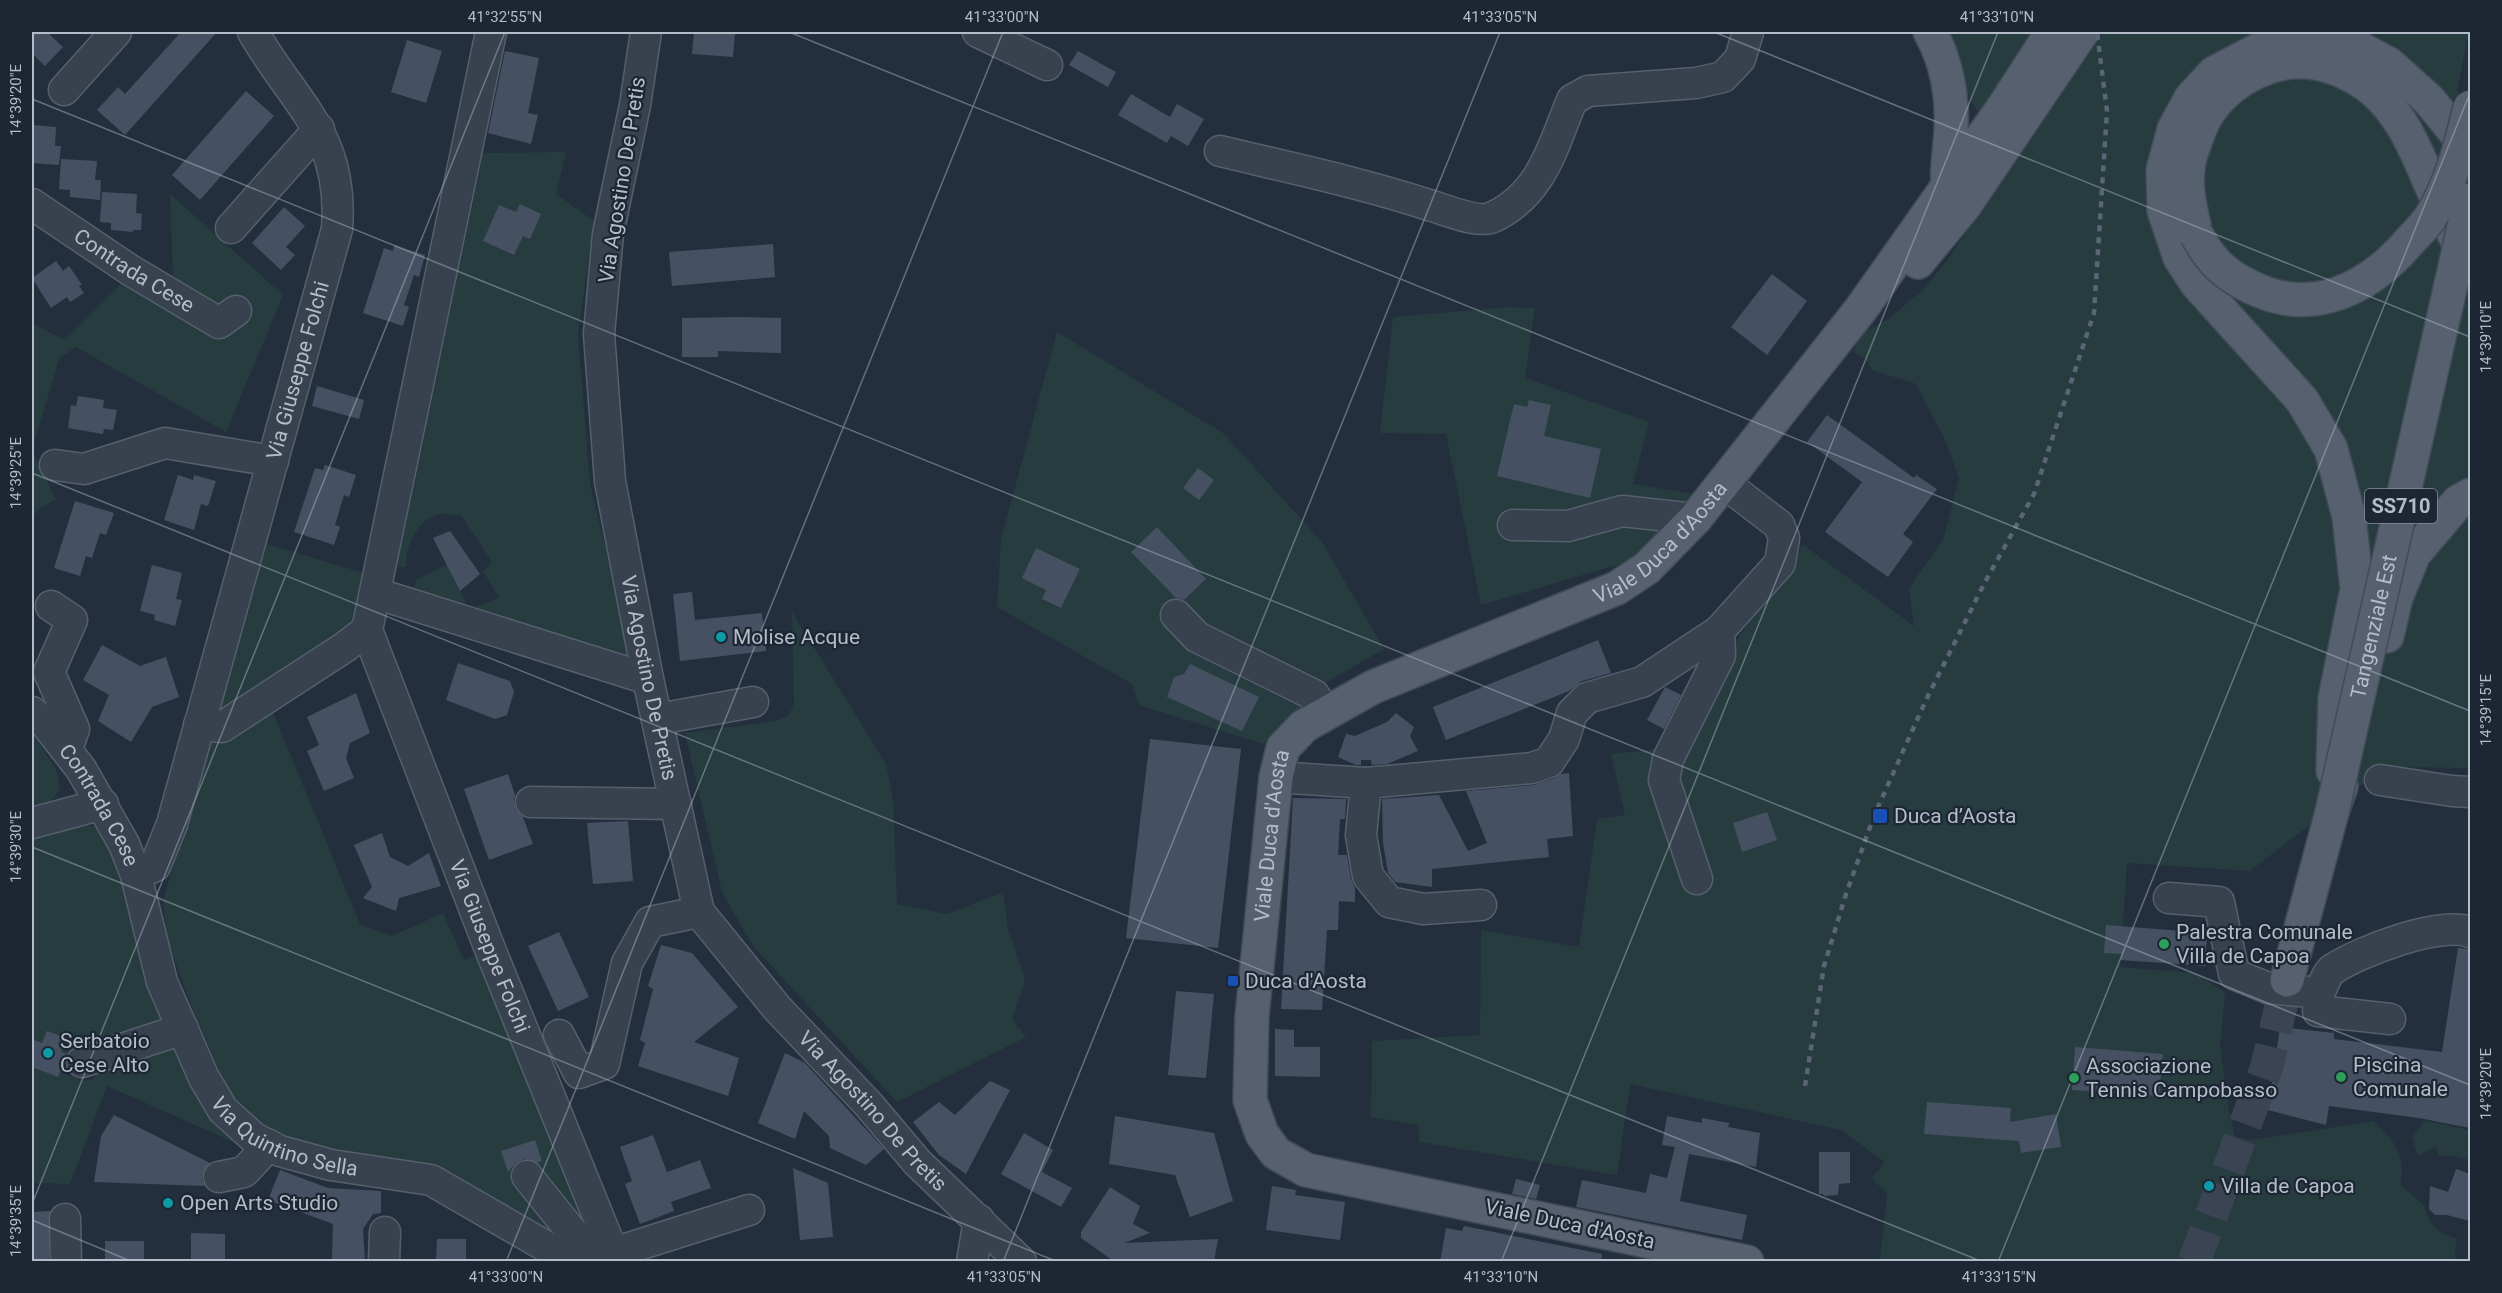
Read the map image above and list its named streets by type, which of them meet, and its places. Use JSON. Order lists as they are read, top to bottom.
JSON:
{
  "streets": {
    "main road": ["SS710", "Viale Duca d'Aosta", "Tangenziale Est"],
    "street": [
      "Via Agostino De Pretis",
      "Contrada Cese",
      "Via Giuseppe Folchi",
      "Via Quintino Sella"
    ]
  },
  "crossings": [
    ["Contrada Cese", "Via Giuseppe Folchi"],
    ["Contrada Cese", "Via Quintino Sella"],
    ["Via Giuseppe Folchi", "Via Quintino Sella"]
  ],
  "places": {
    "other": [
      "Molise Acque",
      "Palestra Comunale Villa de Capoa",
      "Serbatoio Cese Alto",
      "Piscina Comunale",
      "Associazione Tennis Campobasso",
      "Villa de Capoa",
      "Open Arts Studio"
    ],
    "transit": ["Duca d’Aosta", "Duca d'Aosta"]
  },
  "coordinates": [
    "41°32'55\"N",
    "41°33'00\"N",
    "41°33'05\"N",
    "41°33'10\"N",
    "14°39'20\"E",
    "14°39'10\"E",
    "14°39'25\"E",
    "14°39'15\"E",
    "14°39'30\"E",
    "14°39'35\"E",
    "41°33'15\"N"
  ]
}
